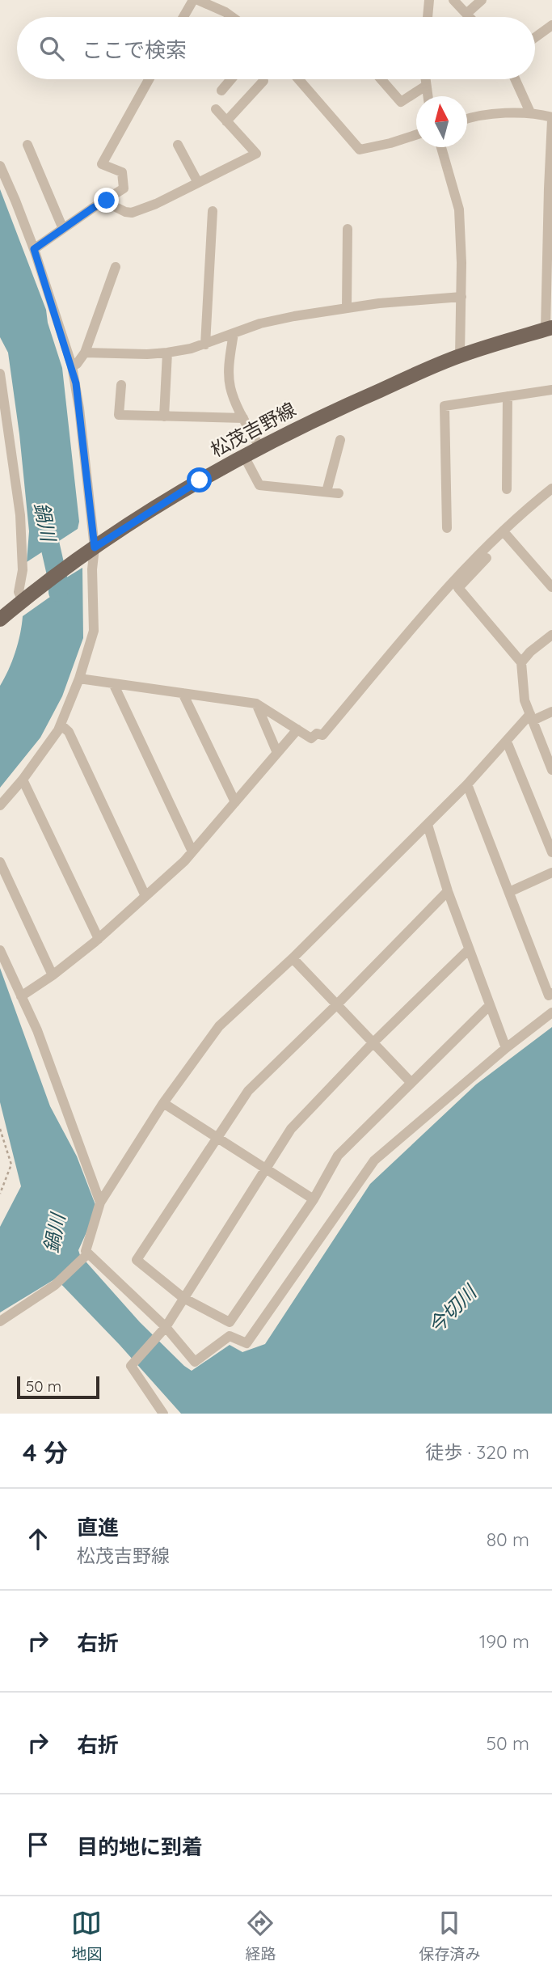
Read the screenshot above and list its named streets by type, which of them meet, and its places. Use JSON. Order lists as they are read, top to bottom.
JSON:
{
  "streets": {
    "main road": ["松茂吉野線"]
  },
  "water": ["鍋川", "今切川"],
  "scale_bar": "50 m",
  "north": "top",
  "page": {
    "search": "ここで検索",
    "scale": "50 m",
    "heading": ["4 分", "徒歩 · 320 m"],
    "list": [
      ["直進", "松茂吉野線", "80 m"],
      ["右折", "190 m"],
      ["右折", "50 m"],
      "目的地に到着"
    ],
    "nav": ["地図", "経路", "保存済み"]
  }
}
